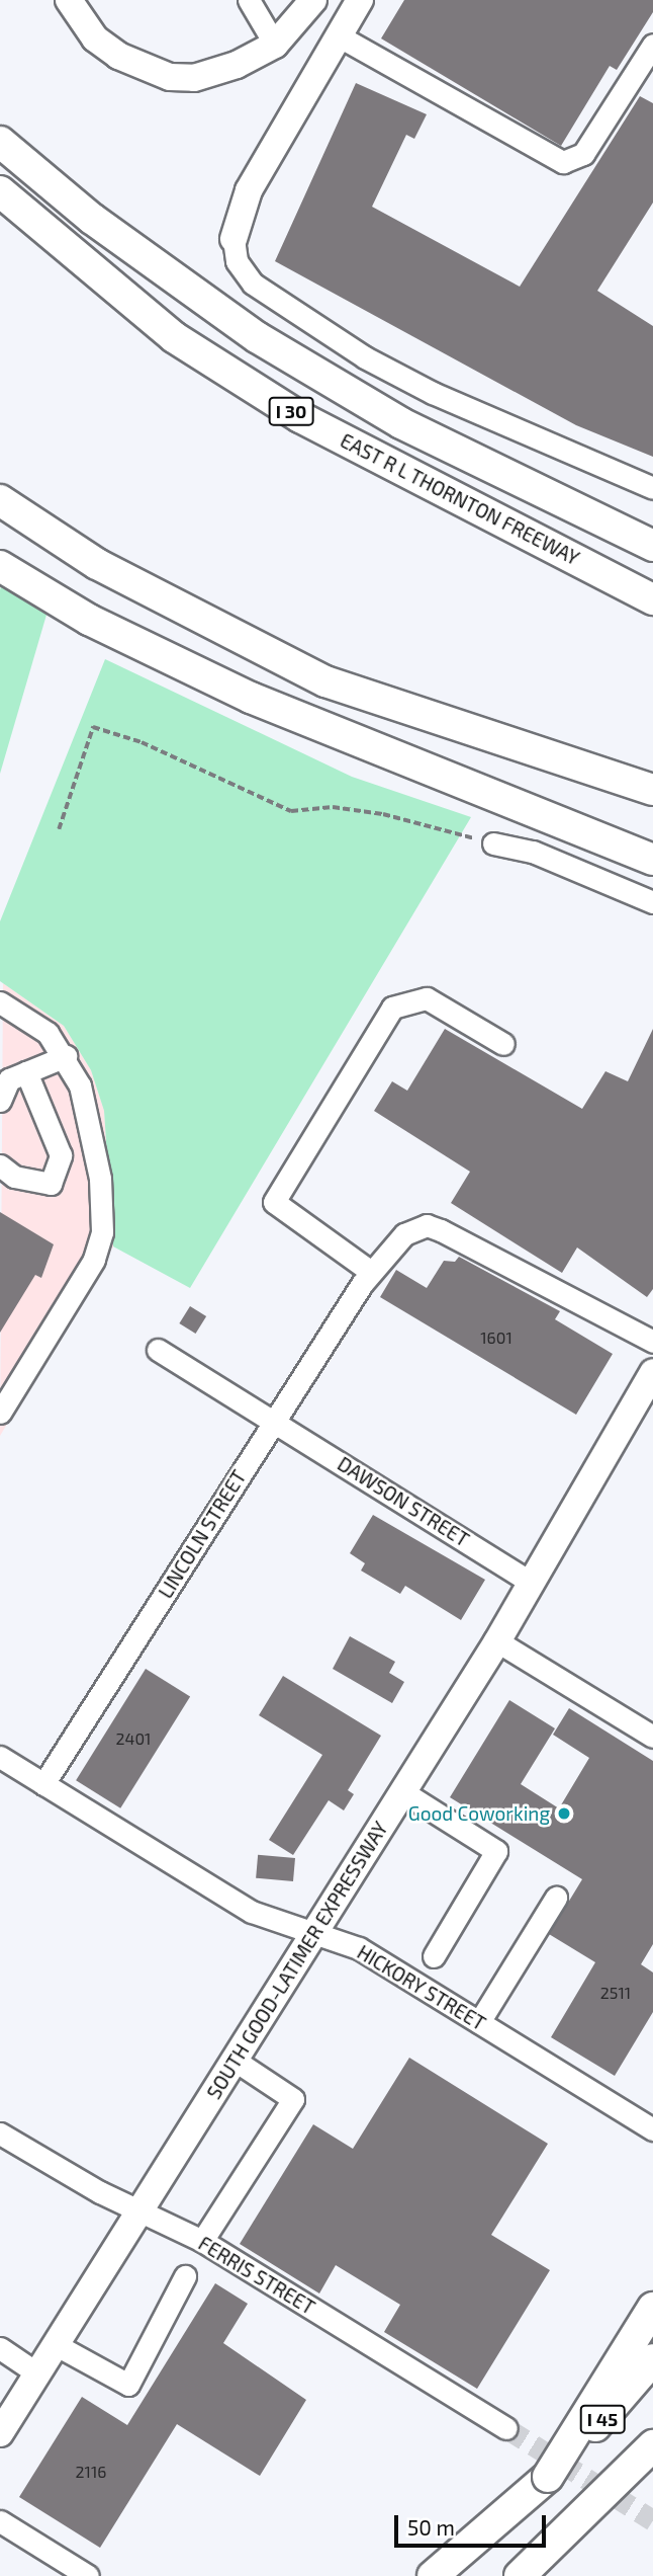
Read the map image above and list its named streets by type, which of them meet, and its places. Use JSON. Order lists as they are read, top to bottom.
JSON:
{
  "streets": {
    "highway": ["I 30", "EAST R L THORNTON FREEWAY", "I 45"],
    "main road": ["SOUTH GOOD-LATIMER EXPRESSWAY"],
    "street": [
      "DAWSON STREET",
      "LINCOLN STREET",
      "HICKORY STREET",
      "FERRIS STREET"
    ]
  },
  "crossings": [
    ["DAWSON STREET", "LINCOLN STREET"],
    ["DAWSON STREET", "SOUTH GOOD-LATIMER EXPRESSWAY"],
    ["LINCOLN STREET", "HICKORY STREET"],
    ["SOUTH GOOD-LATIMER EXPRESSWAY", "HICKORY STREET"],
    ["SOUTH GOOD-LATIMER EXPRESSWAY", "FERRIS STREET"]
  ],
  "places": ["Good Coworking"],
  "house_numbers": [
    "1601",
    "2401",
    "2511",
    "2116"
  ],
  "scale_bar": "50 m"
}
